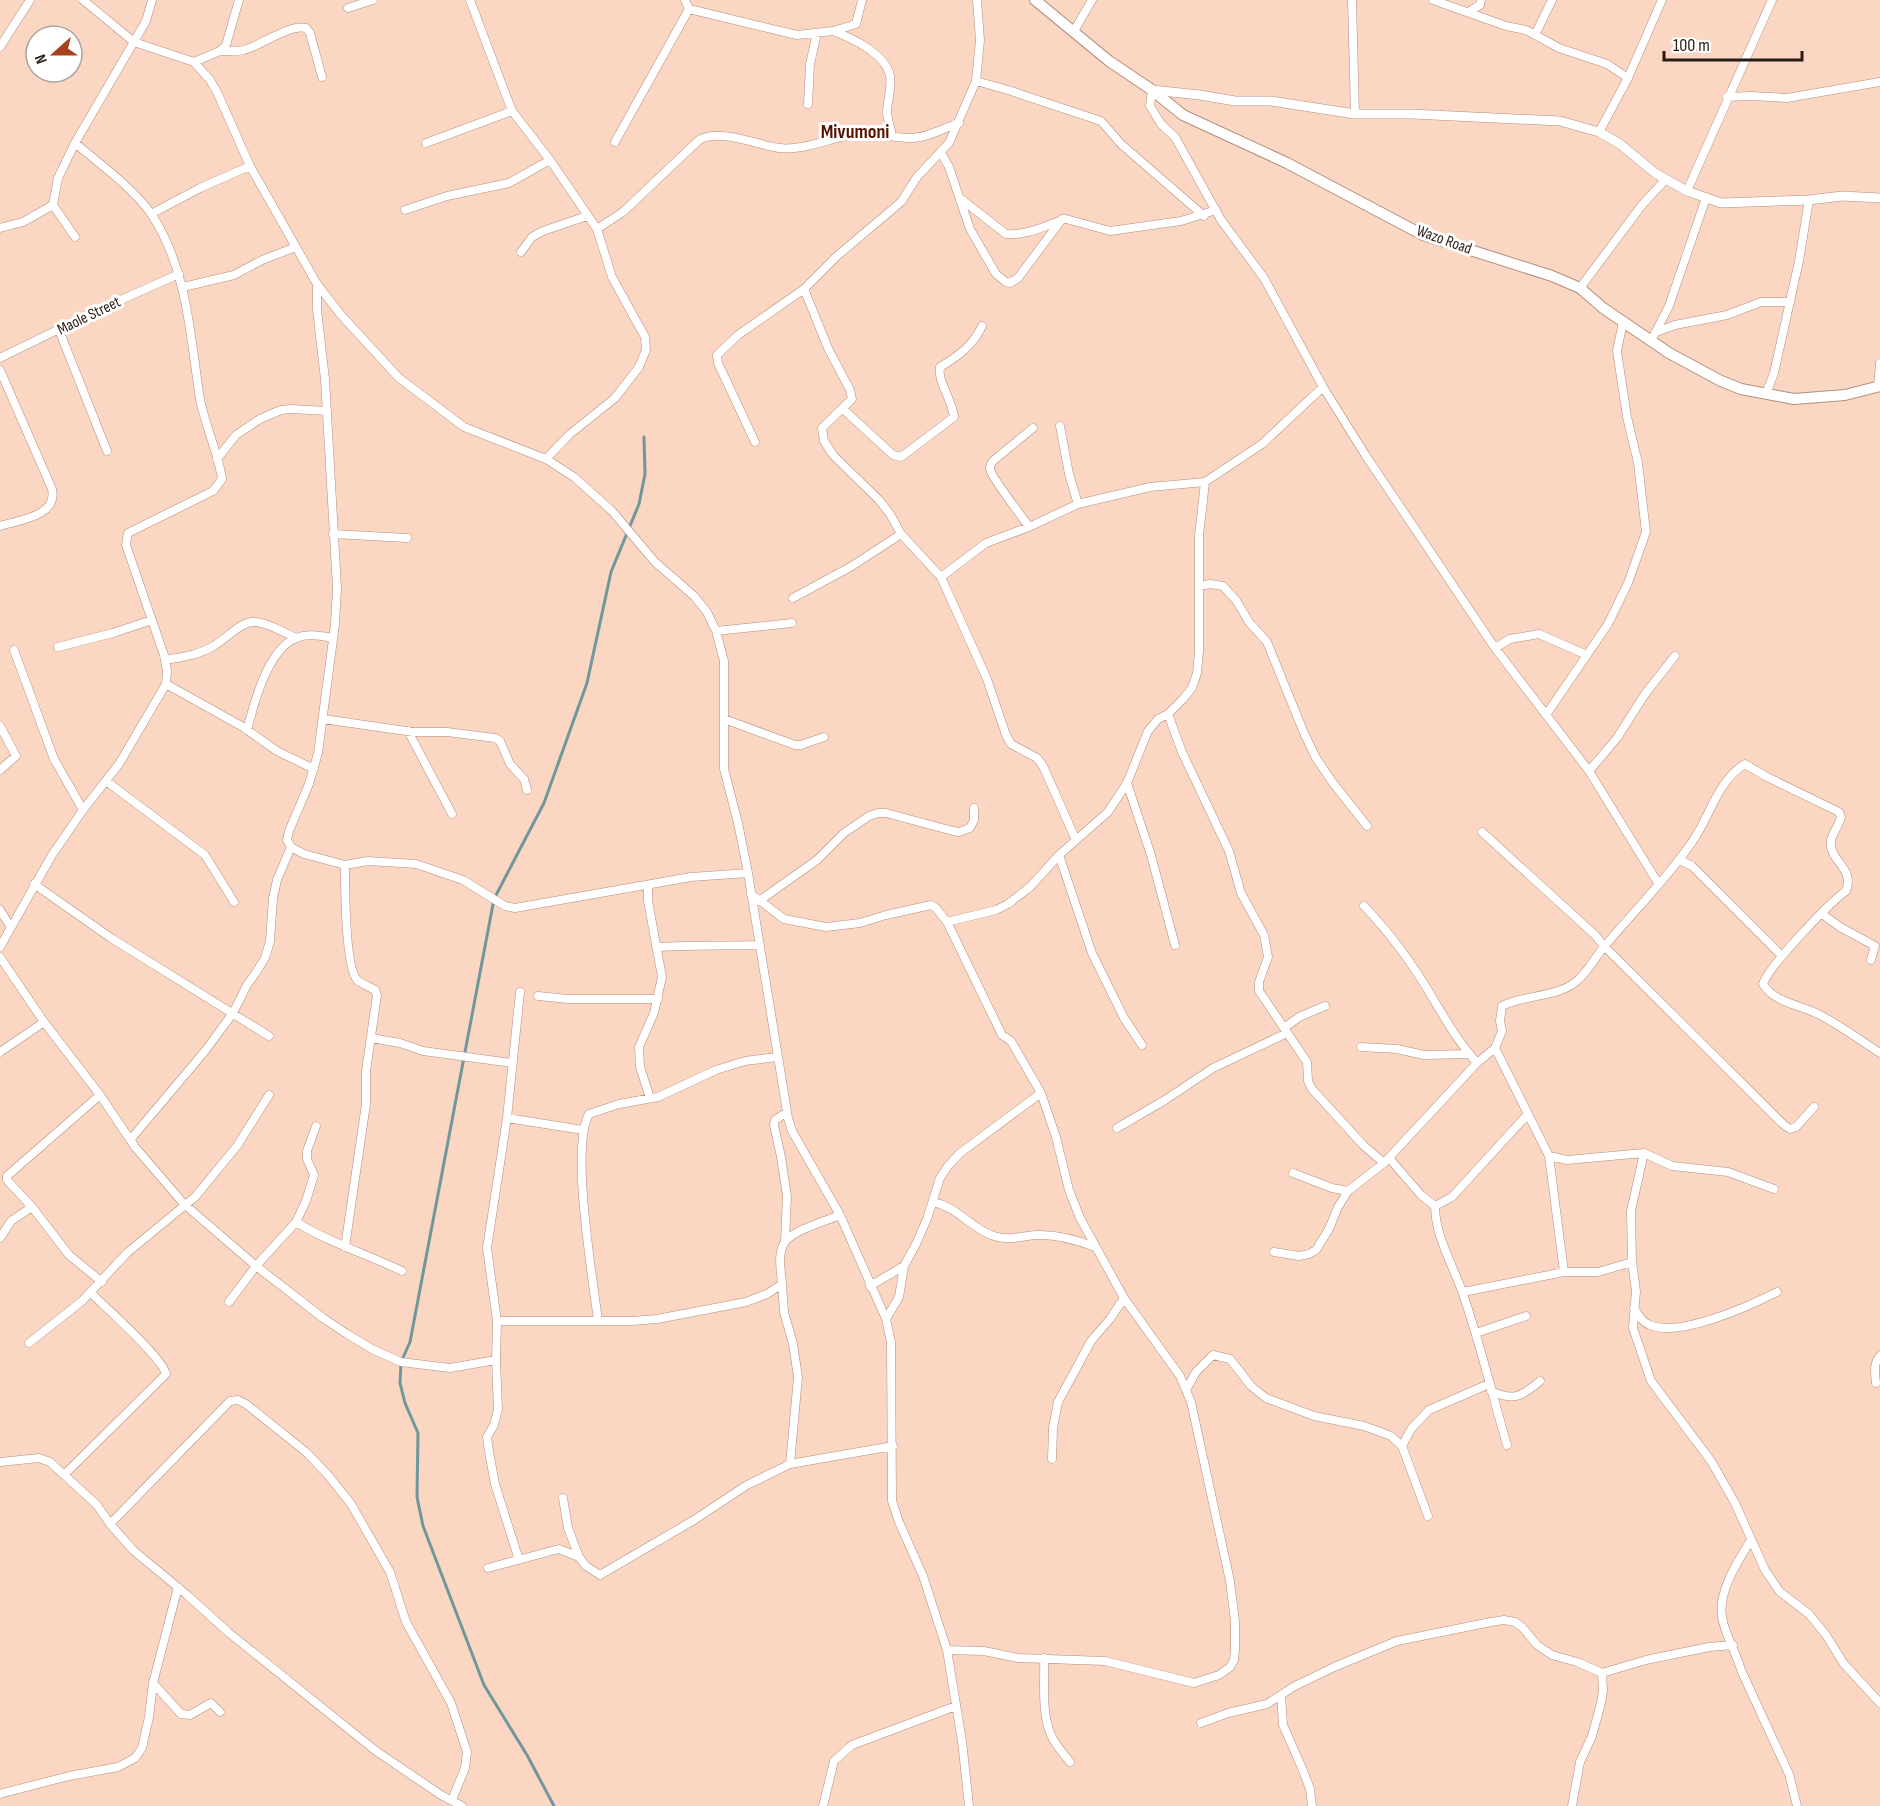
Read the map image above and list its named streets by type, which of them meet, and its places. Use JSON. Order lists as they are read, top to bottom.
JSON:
{
  "streets": {
    "main road": ["Wazo Road"],
    "street": ["Maole Street"]
  },
  "districts": ["Mivumoni"],
  "scale_bar": "100 m",
  "north": "left"
}
